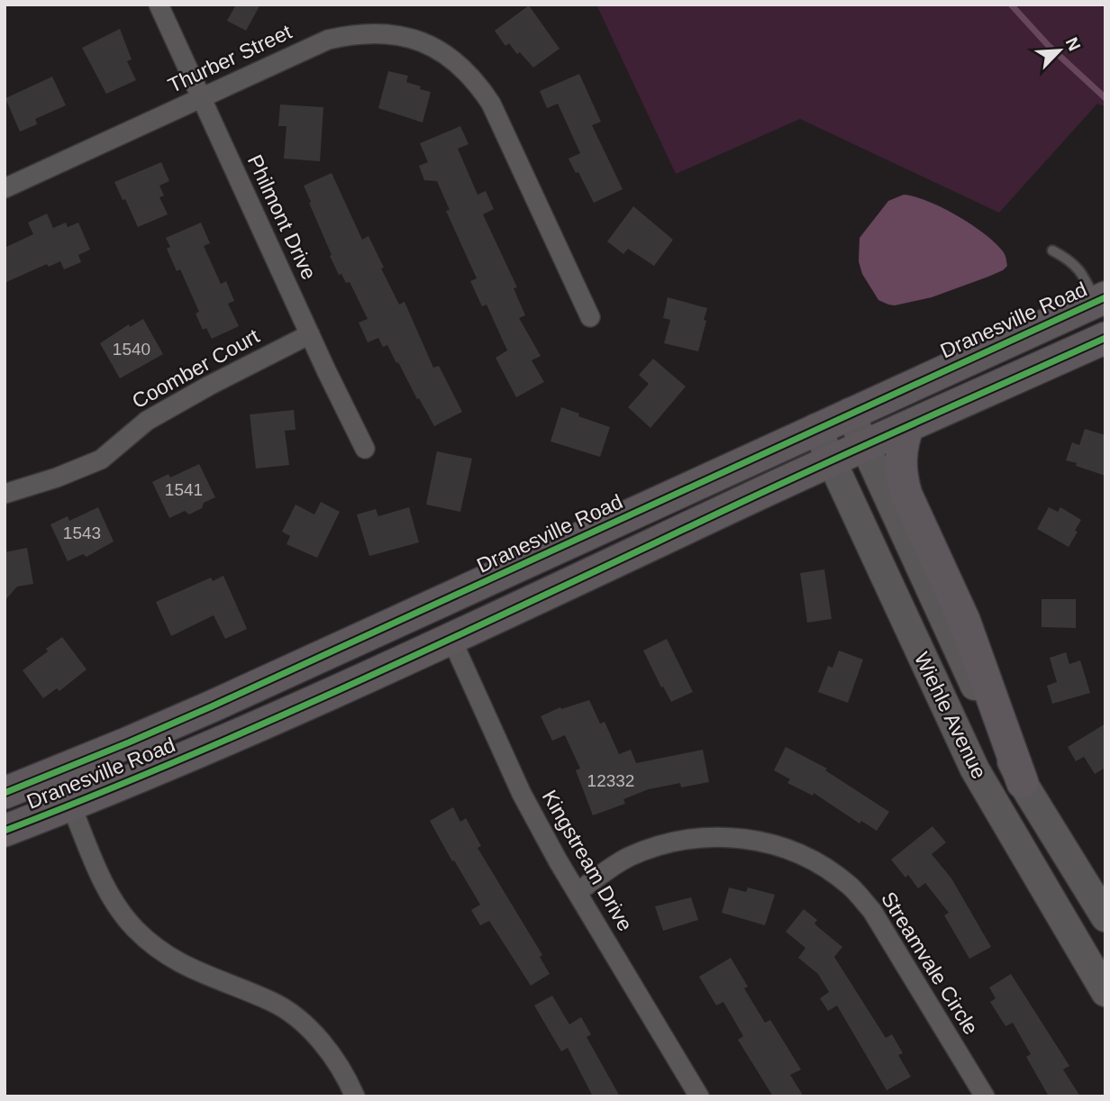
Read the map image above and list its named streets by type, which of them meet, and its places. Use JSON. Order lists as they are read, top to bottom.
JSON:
{
  "streets": {
    "main road": ["Dranesville Road", "Wiehle Avenue"],
    "street": [
      "Thurber Street",
      "Philmont Drive",
      "Coomber Court",
      "Kingstream Drive",
      "Streamvale Circle"
    ]
  },
  "crossings": [
    ["Thurber Street", "Philmont Drive"],
    ["Philmont Drive", "Coomber Court"],
    ["Dranesville Road", "Wiehle Avenue"],
    ["Dranesville Road", "Kingstream Drive"],
    ["Kingstream Drive", "Streamvale Circle"]
  ],
  "house_numbers": [
    "1540",
    "1541",
    "1543",
    "12332"
  ],
  "north": "top right"
}
